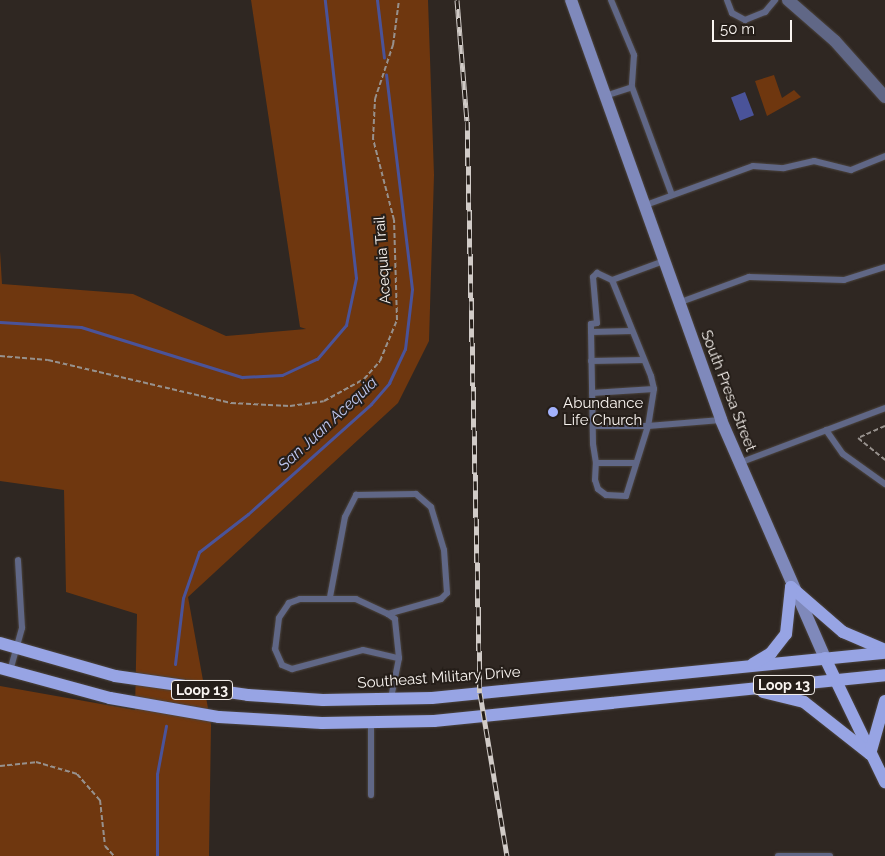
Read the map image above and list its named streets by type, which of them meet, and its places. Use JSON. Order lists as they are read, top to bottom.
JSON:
{
  "streets": {
    "main road": ["South Presa Street", "Southeast Military Drive", "Loop 13"],
    "path": ["Acequia Trail"]
  },
  "crossings": [
    ["South Presa Street", "Southeast Military Drive"],
    ["South Presa Street", "Loop 13"]
  ],
  "water": ["San Juan Acequia"],
  "places": ["Abundance Life Church"],
  "scale_bar": "50 m"
}
